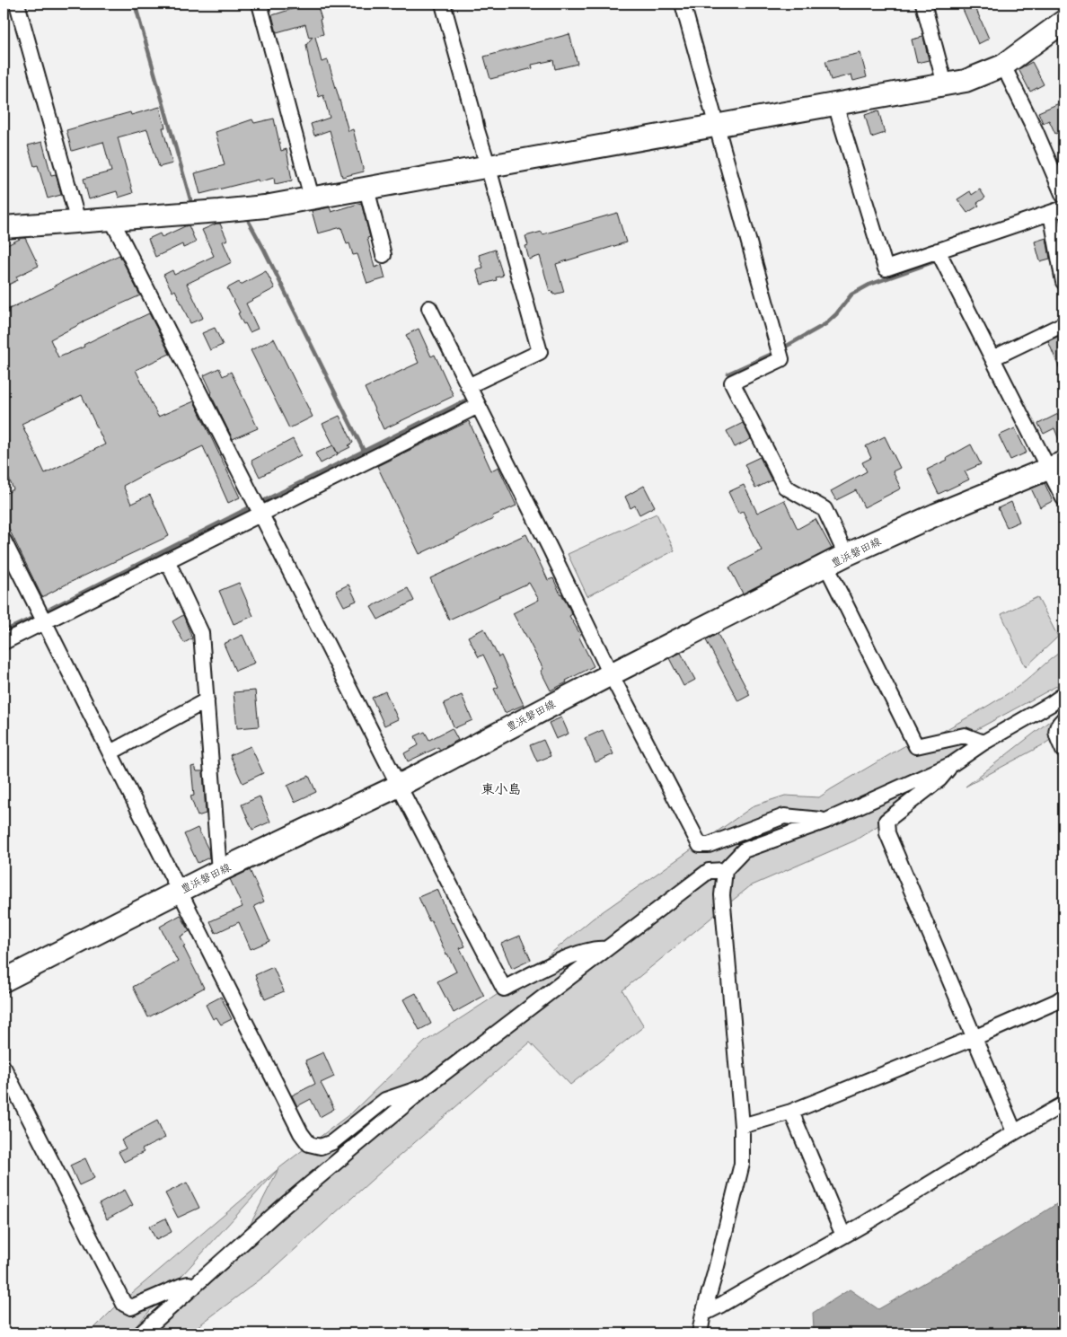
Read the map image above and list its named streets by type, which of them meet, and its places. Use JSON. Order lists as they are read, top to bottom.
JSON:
{
  "streets": {
    "main road": ["豊浜磐田線"]
  },
  "districts": ["東小島"]
}
